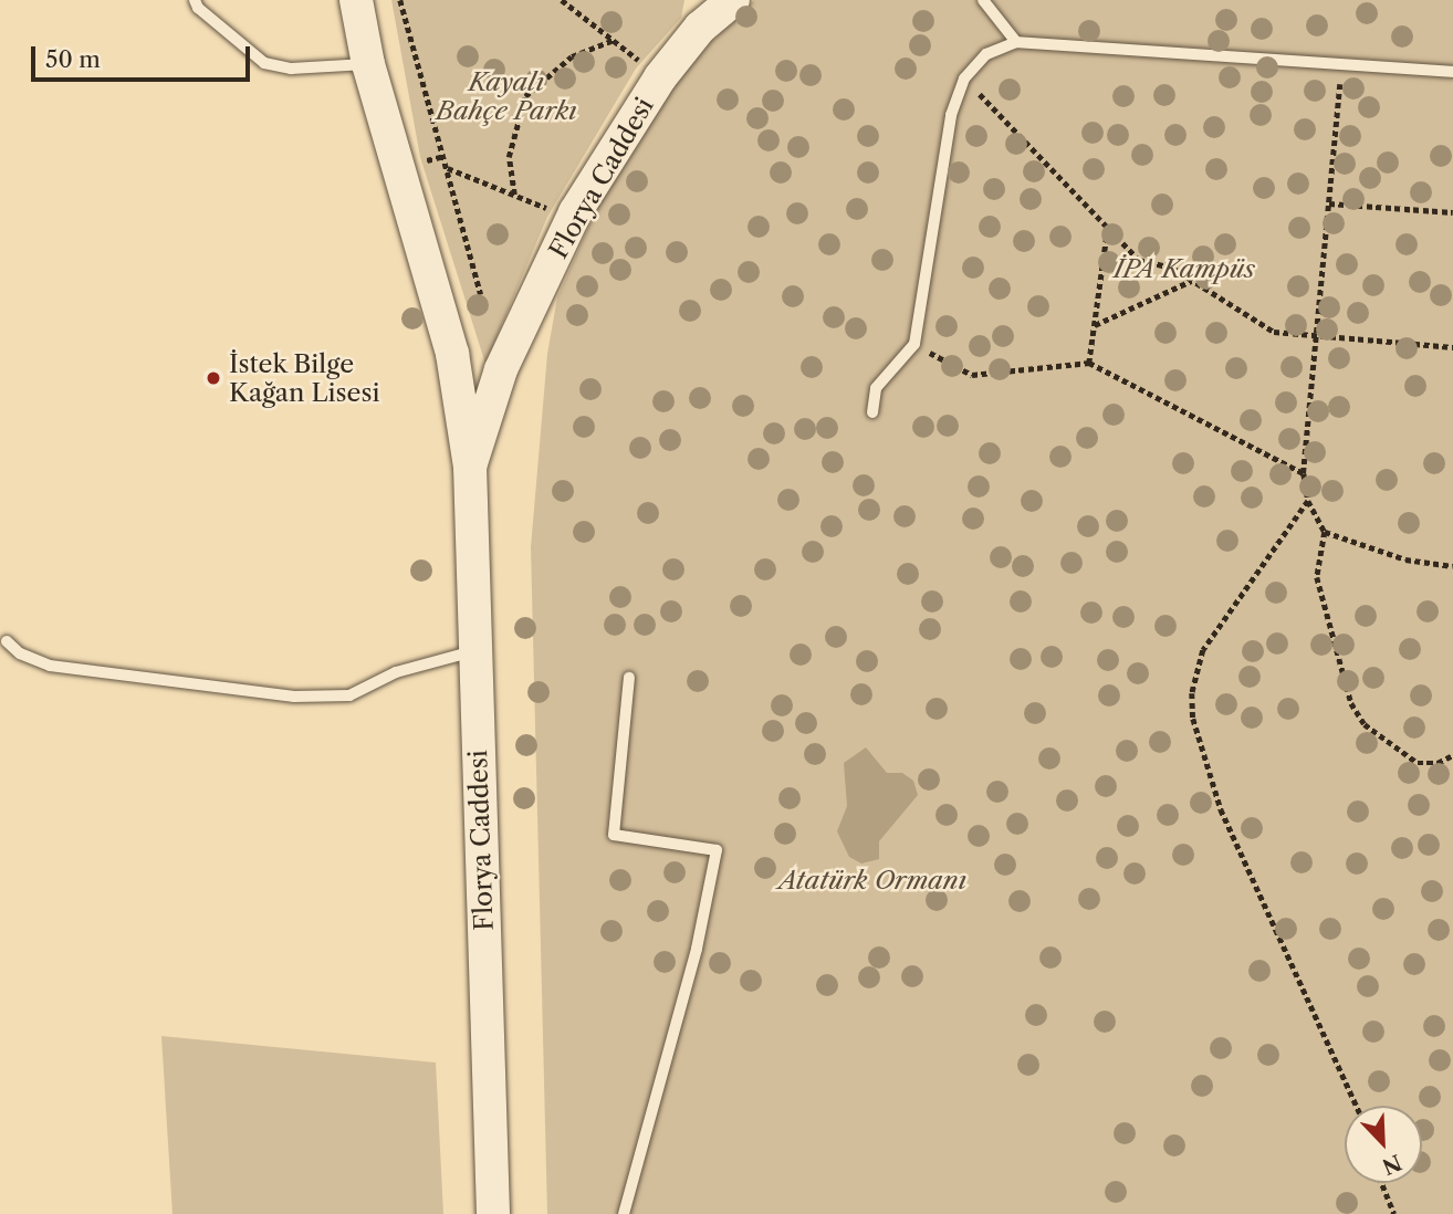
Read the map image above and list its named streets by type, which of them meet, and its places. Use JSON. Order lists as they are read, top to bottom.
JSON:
{
  "streets": {
    "main road": ["Florya Caddesi"]
  },
  "parks": ["Kayalı Bahçe Parkı", "İPA Kampüs", "Atatürk Ormanı"],
  "places": ["İstek Bilge Kağan Lisesi"],
  "scale_bar": "50 m",
  "north": "bottom right"
}
